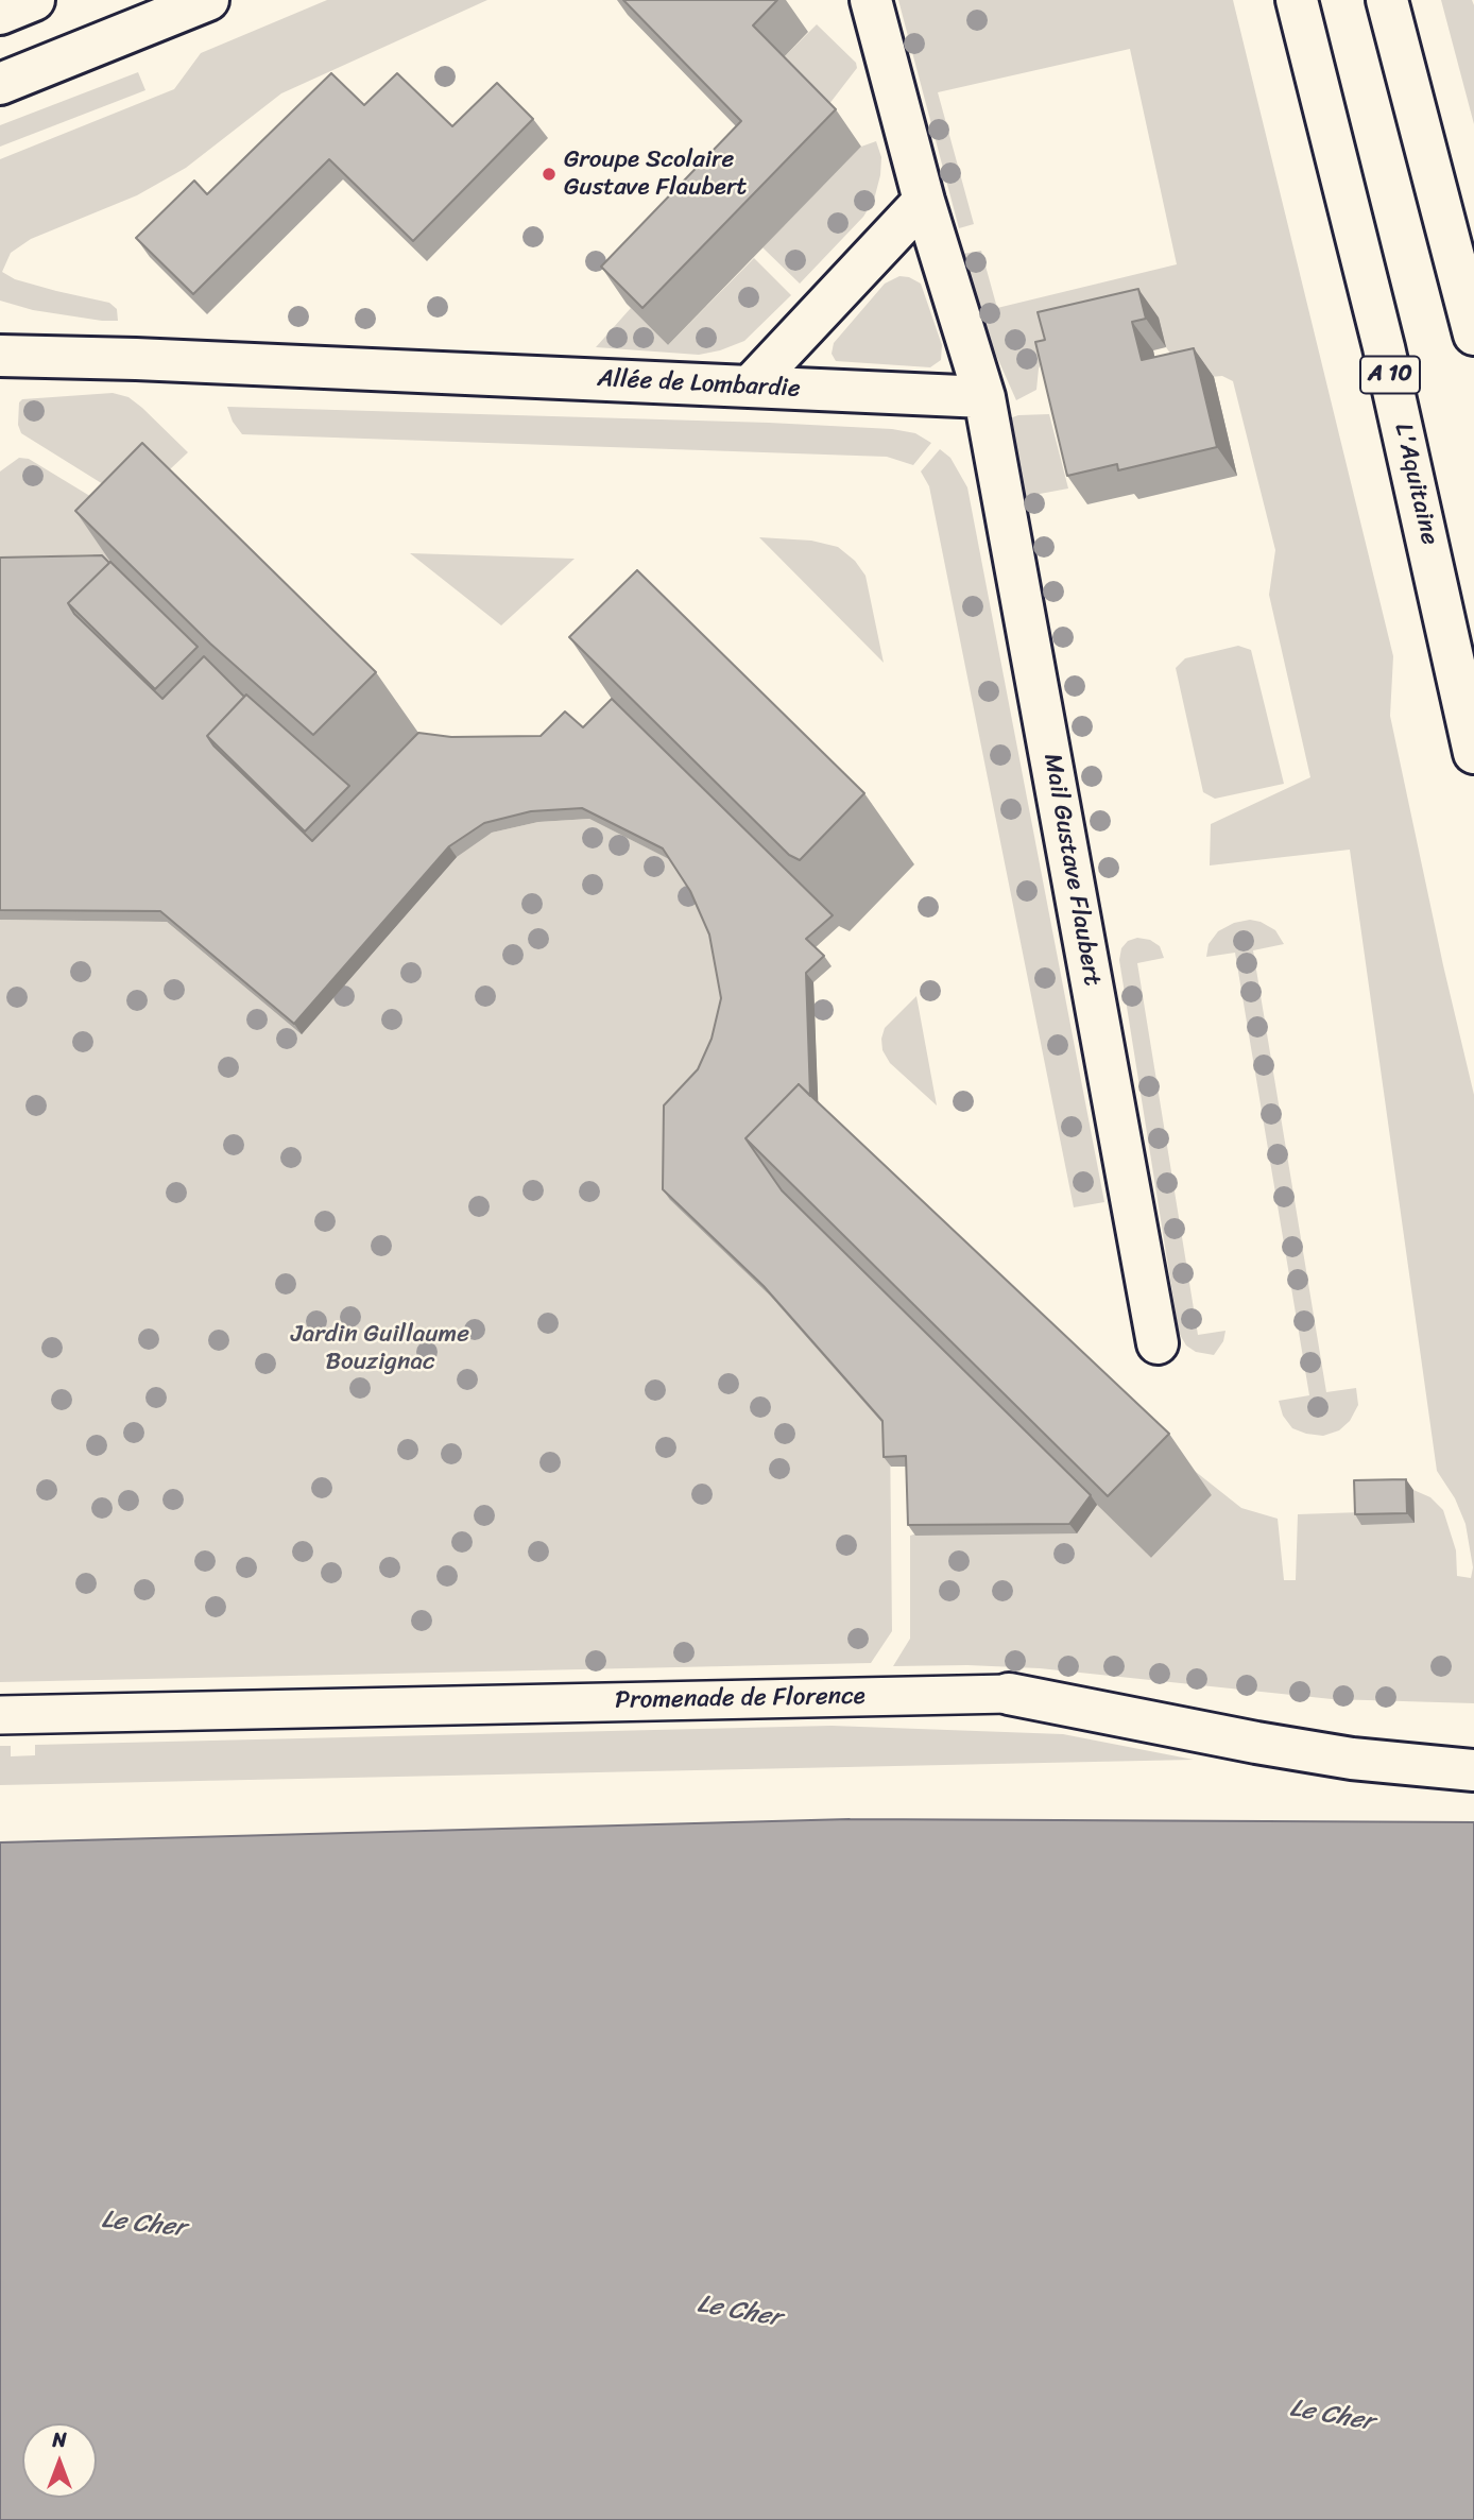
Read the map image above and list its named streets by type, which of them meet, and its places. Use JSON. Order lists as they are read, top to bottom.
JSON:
{
  "streets": {
    "main road": [
      "A 10",
      "Allée de Lombardie",
      "L'Aquitaine",
      "Mail Gustave Flaubert",
      "Promenade de Florence"
    ]
  },
  "crossings": [
    ["Allée de Lombardie", "Mail Gustave Flaubert"]
  ],
  "water": ["Le Cher"],
  "parks": ["Jardin Guillaume Bouzignac"],
  "places": ["Groupe Scolaire Gustave Flaubert"],
  "north": "top"
}
